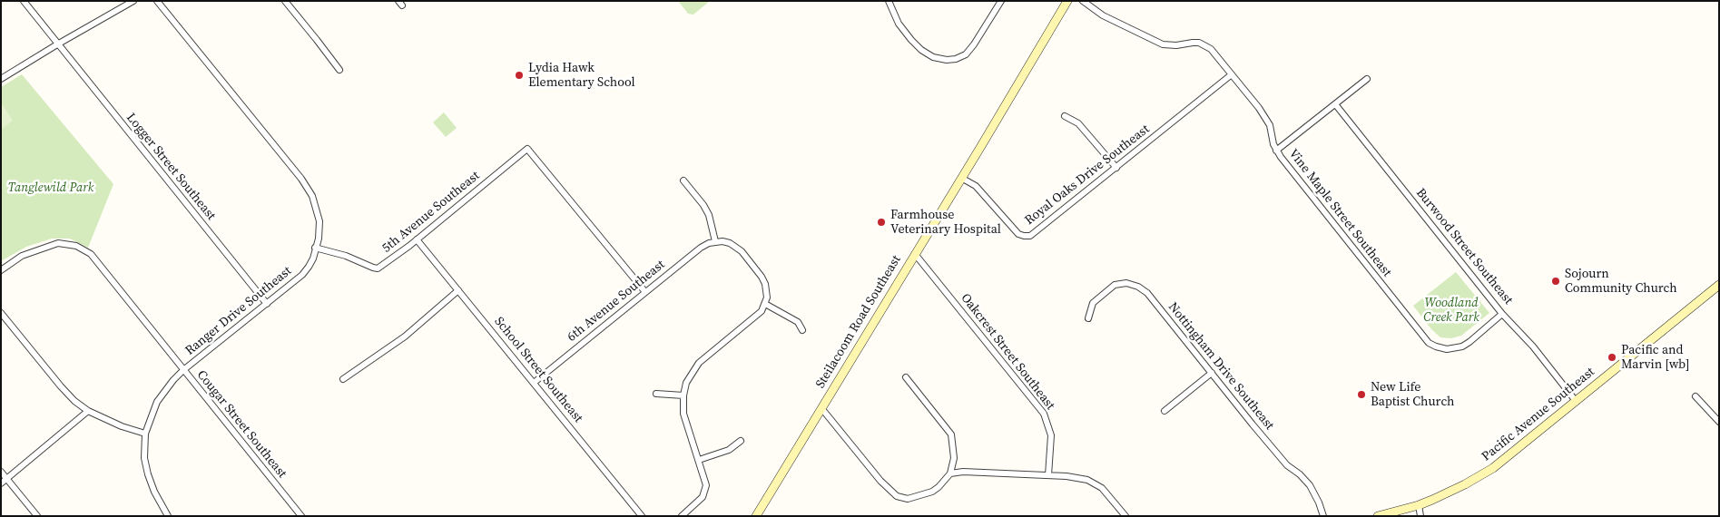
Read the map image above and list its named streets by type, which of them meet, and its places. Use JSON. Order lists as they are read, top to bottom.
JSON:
{
  "streets": {
    "street": [
      "Logger Street Southeast",
      "Royal Oaks Drive Southeast",
      "5th Avenue Southeast",
      "Vine Maple Street Southeast",
      "Burwood Street Southeast",
      "6th Avenue Southeast",
      "Ranger Drive Southeast",
      "Steilacoom Road Southeast",
      "Oakcrest Street Southeast",
      "Nottingham Drive Southeast",
      "School Street Southeast",
      "Pacific Avenue Southeast",
      "Cougar Street Southeast"
    ]
  },
  "crossings": [
    ["Logger Street Southeast", "Ranger Drive Southeast"],
    ["Royal Oaks Drive Southeast", "Vine Maple Street Southeast"],
    ["Royal Oaks Drive Southeast", "Steilacoom Road Southeast"],
    ["5th Avenue Southeast", "6th Avenue Southeast"],
    ["5th Avenue Southeast", "Ranger Drive Southeast"],
    ["5th Avenue Southeast", "School Street Southeast"],
    ["Vine Maple Street Southeast", "Burwood Street Southeast"],
    ["Burwood Street Southeast", "Pacific Avenue Southeast"],
    ["6th Avenue Southeast", "School Street Southeast"],
    ["Ranger Drive Southeast", "Cougar Street Southeast"],
    ["Steilacoom Road Southeast", "Oakcrest Street Southeast"]
  ],
  "parks": ["Tanglewild Park", "Woodland Creek Park"],
  "places": [
    "Lydia Hawk Elementary School",
    "Farmhouse Veterinary Hospital",
    "Sojourn Community Church",
    "Pacific and Marvin [wb]",
    "New Life Baptist Church"
  ]
}
